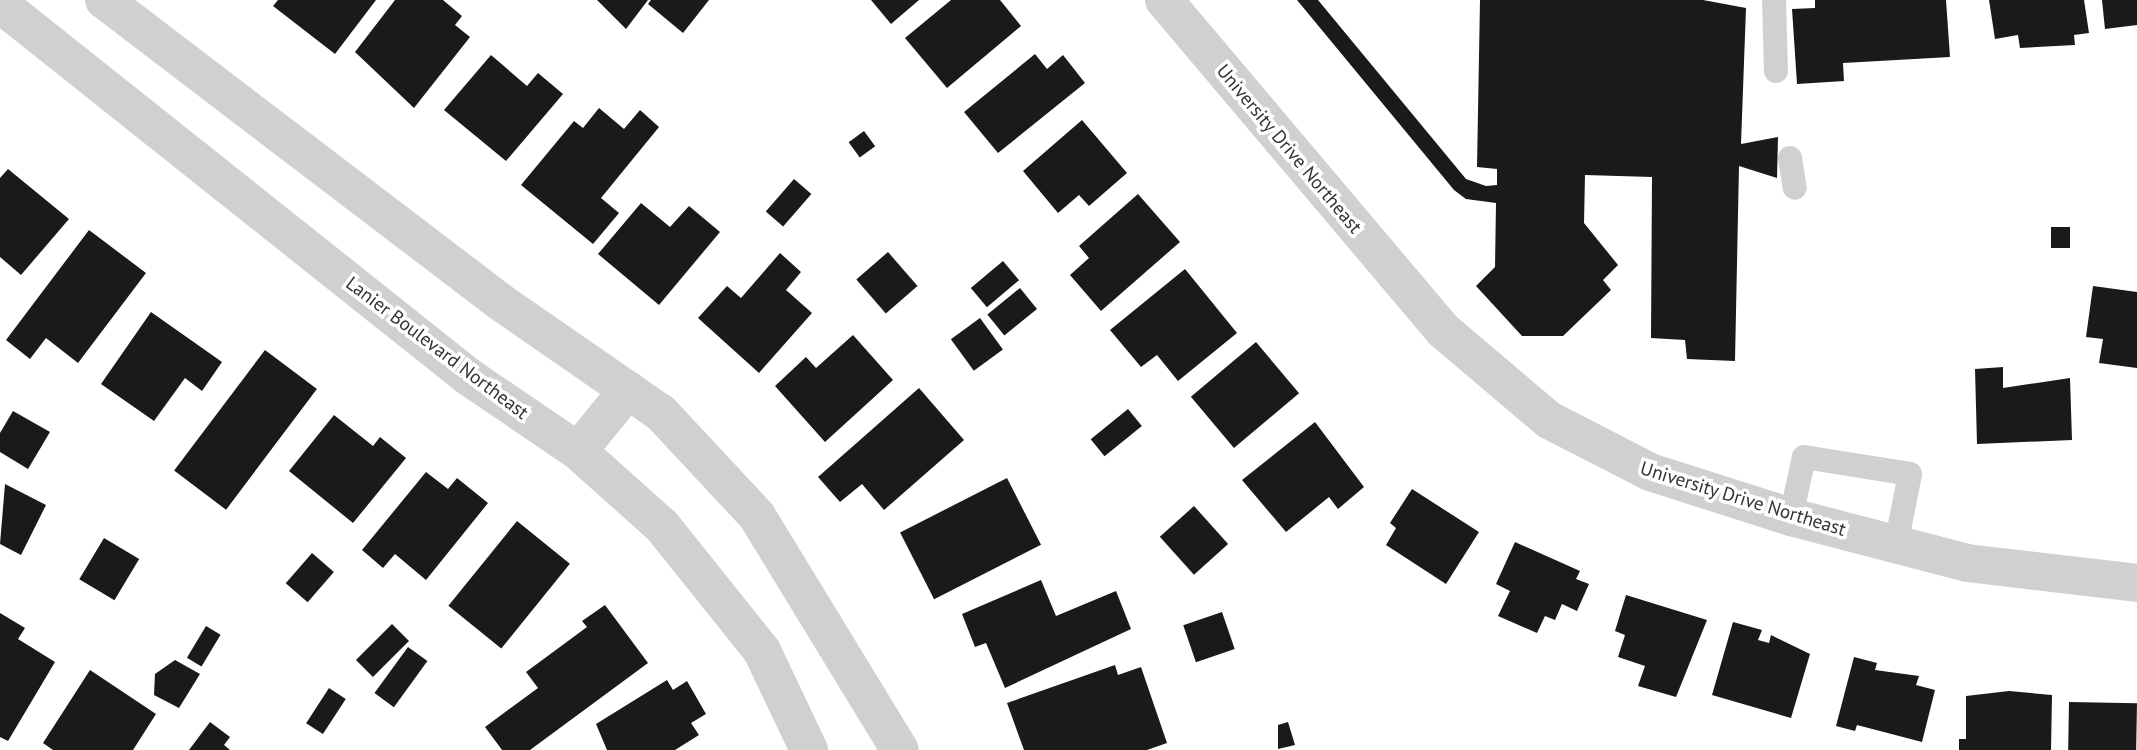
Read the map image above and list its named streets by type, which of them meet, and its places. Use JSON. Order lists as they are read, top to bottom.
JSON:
{
  "streets": {
    "street": ["University Drive Northeast", "Lanier Boulevard Northeast"]
  }
}
